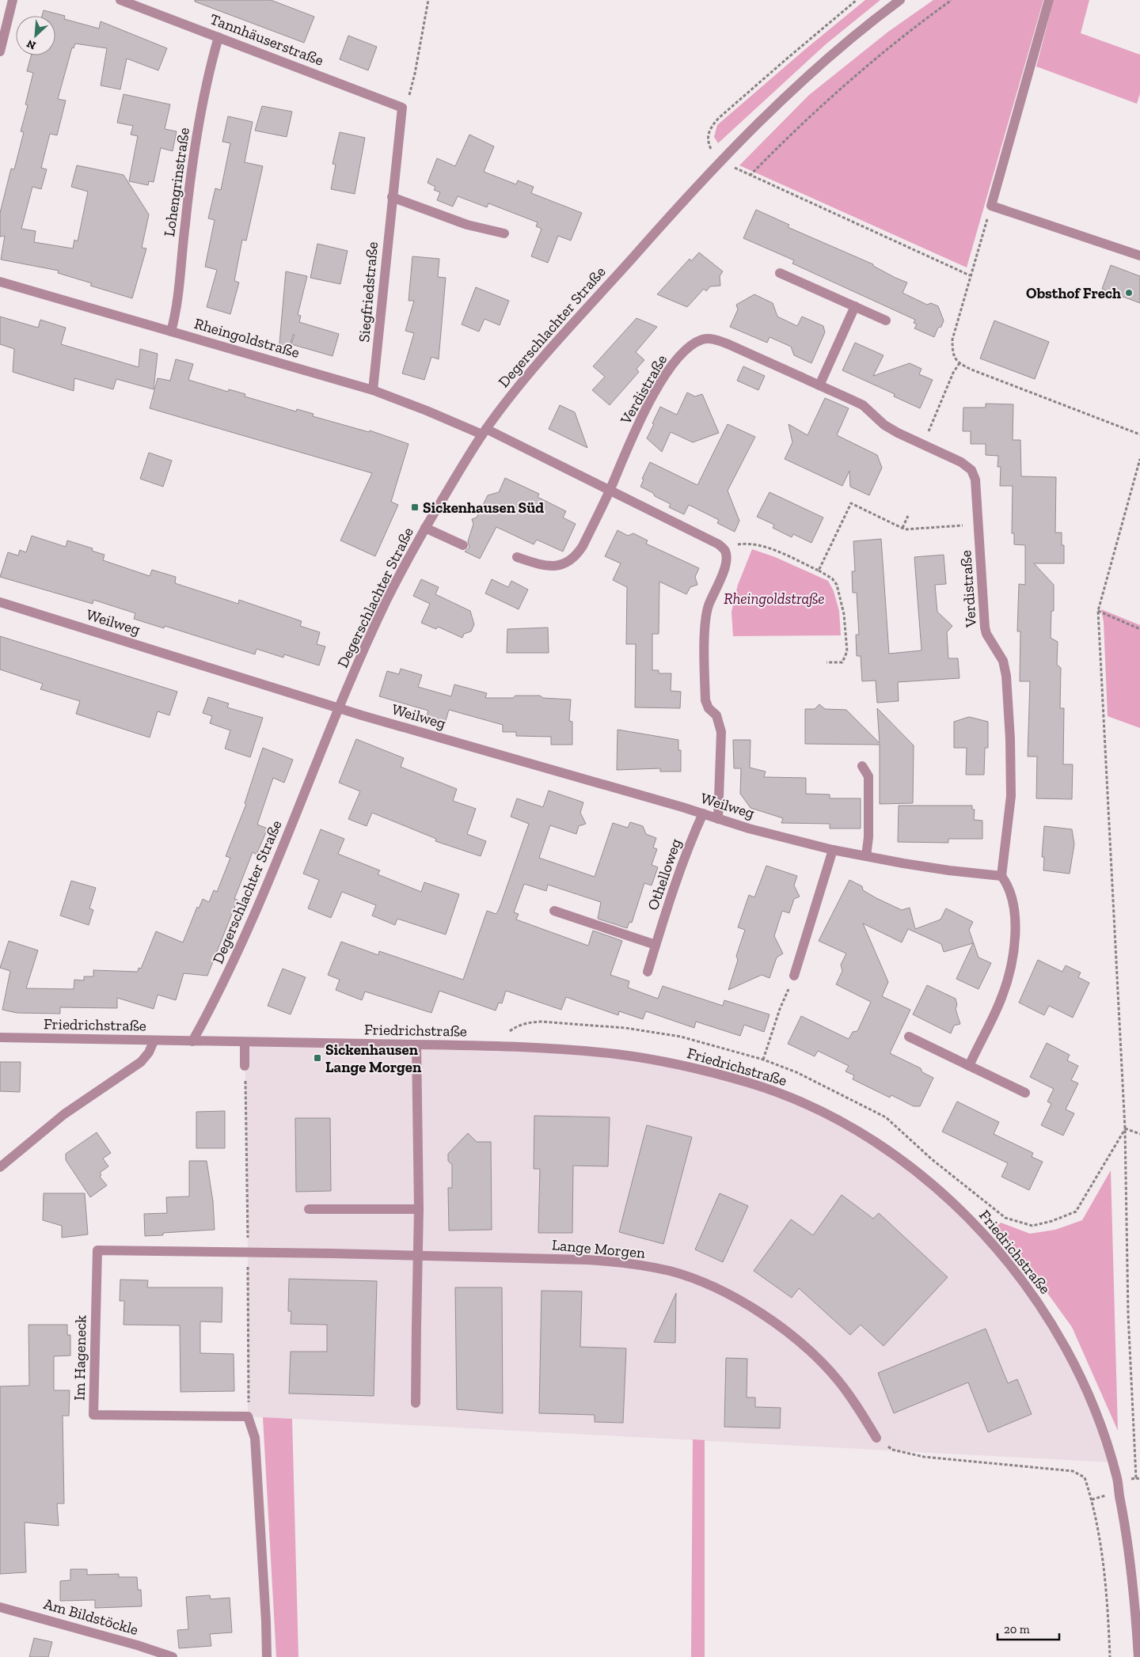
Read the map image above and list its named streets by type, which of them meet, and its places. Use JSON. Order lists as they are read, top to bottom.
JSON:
{
  "streets": {
    "street": [
      "Tannhäuserstraße",
      "Lohengrinstraße",
      "Siegfriedstraße",
      "Degerschlachter Straße",
      "Rheingoldstraße",
      "Verdistraße",
      "Weilweg",
      "Othelloweg",
      "Friedrichstraße",
      "Lange Morgen",
      "Im Hageneck",
      "Am Bildstöckle"
    ]
  },
  "crossings": [
    ["Tannhäuserstraße", "Lohengrinstraße"],
    ["Tannhäuserstraße", "Siegfriedstraße"],
    ["Lohengrinstraße", "Rheingoldstraße"],
    ["Siegfriedstraße", "Rheingoldstraße"],
    ["Degerschlachter Straße", "Rheingoldstraße"],
    ["Degerschlachter Straße", "Weilweg"],
    ["Degerschlachter Straße", "Friedrichstraße"],
    ["Rheingoldstraße", "Verdistraße"],
    ["Verdistraße", "Weilweg"],
    ["Weilweg", "Othelloweg"],
    ["Lange Morgen", "Im Hageneck"]
  ],
  "parks": ["Rheingoldstraße"],
  "places": {
    "other": ["Obsthof Frech"],
    "transit": ["Sickenhausen Süd", "Sickenhausen Lange Morgen"]
  },
  "scale_bar": "20 m",
  "north": "bottom left"
}
